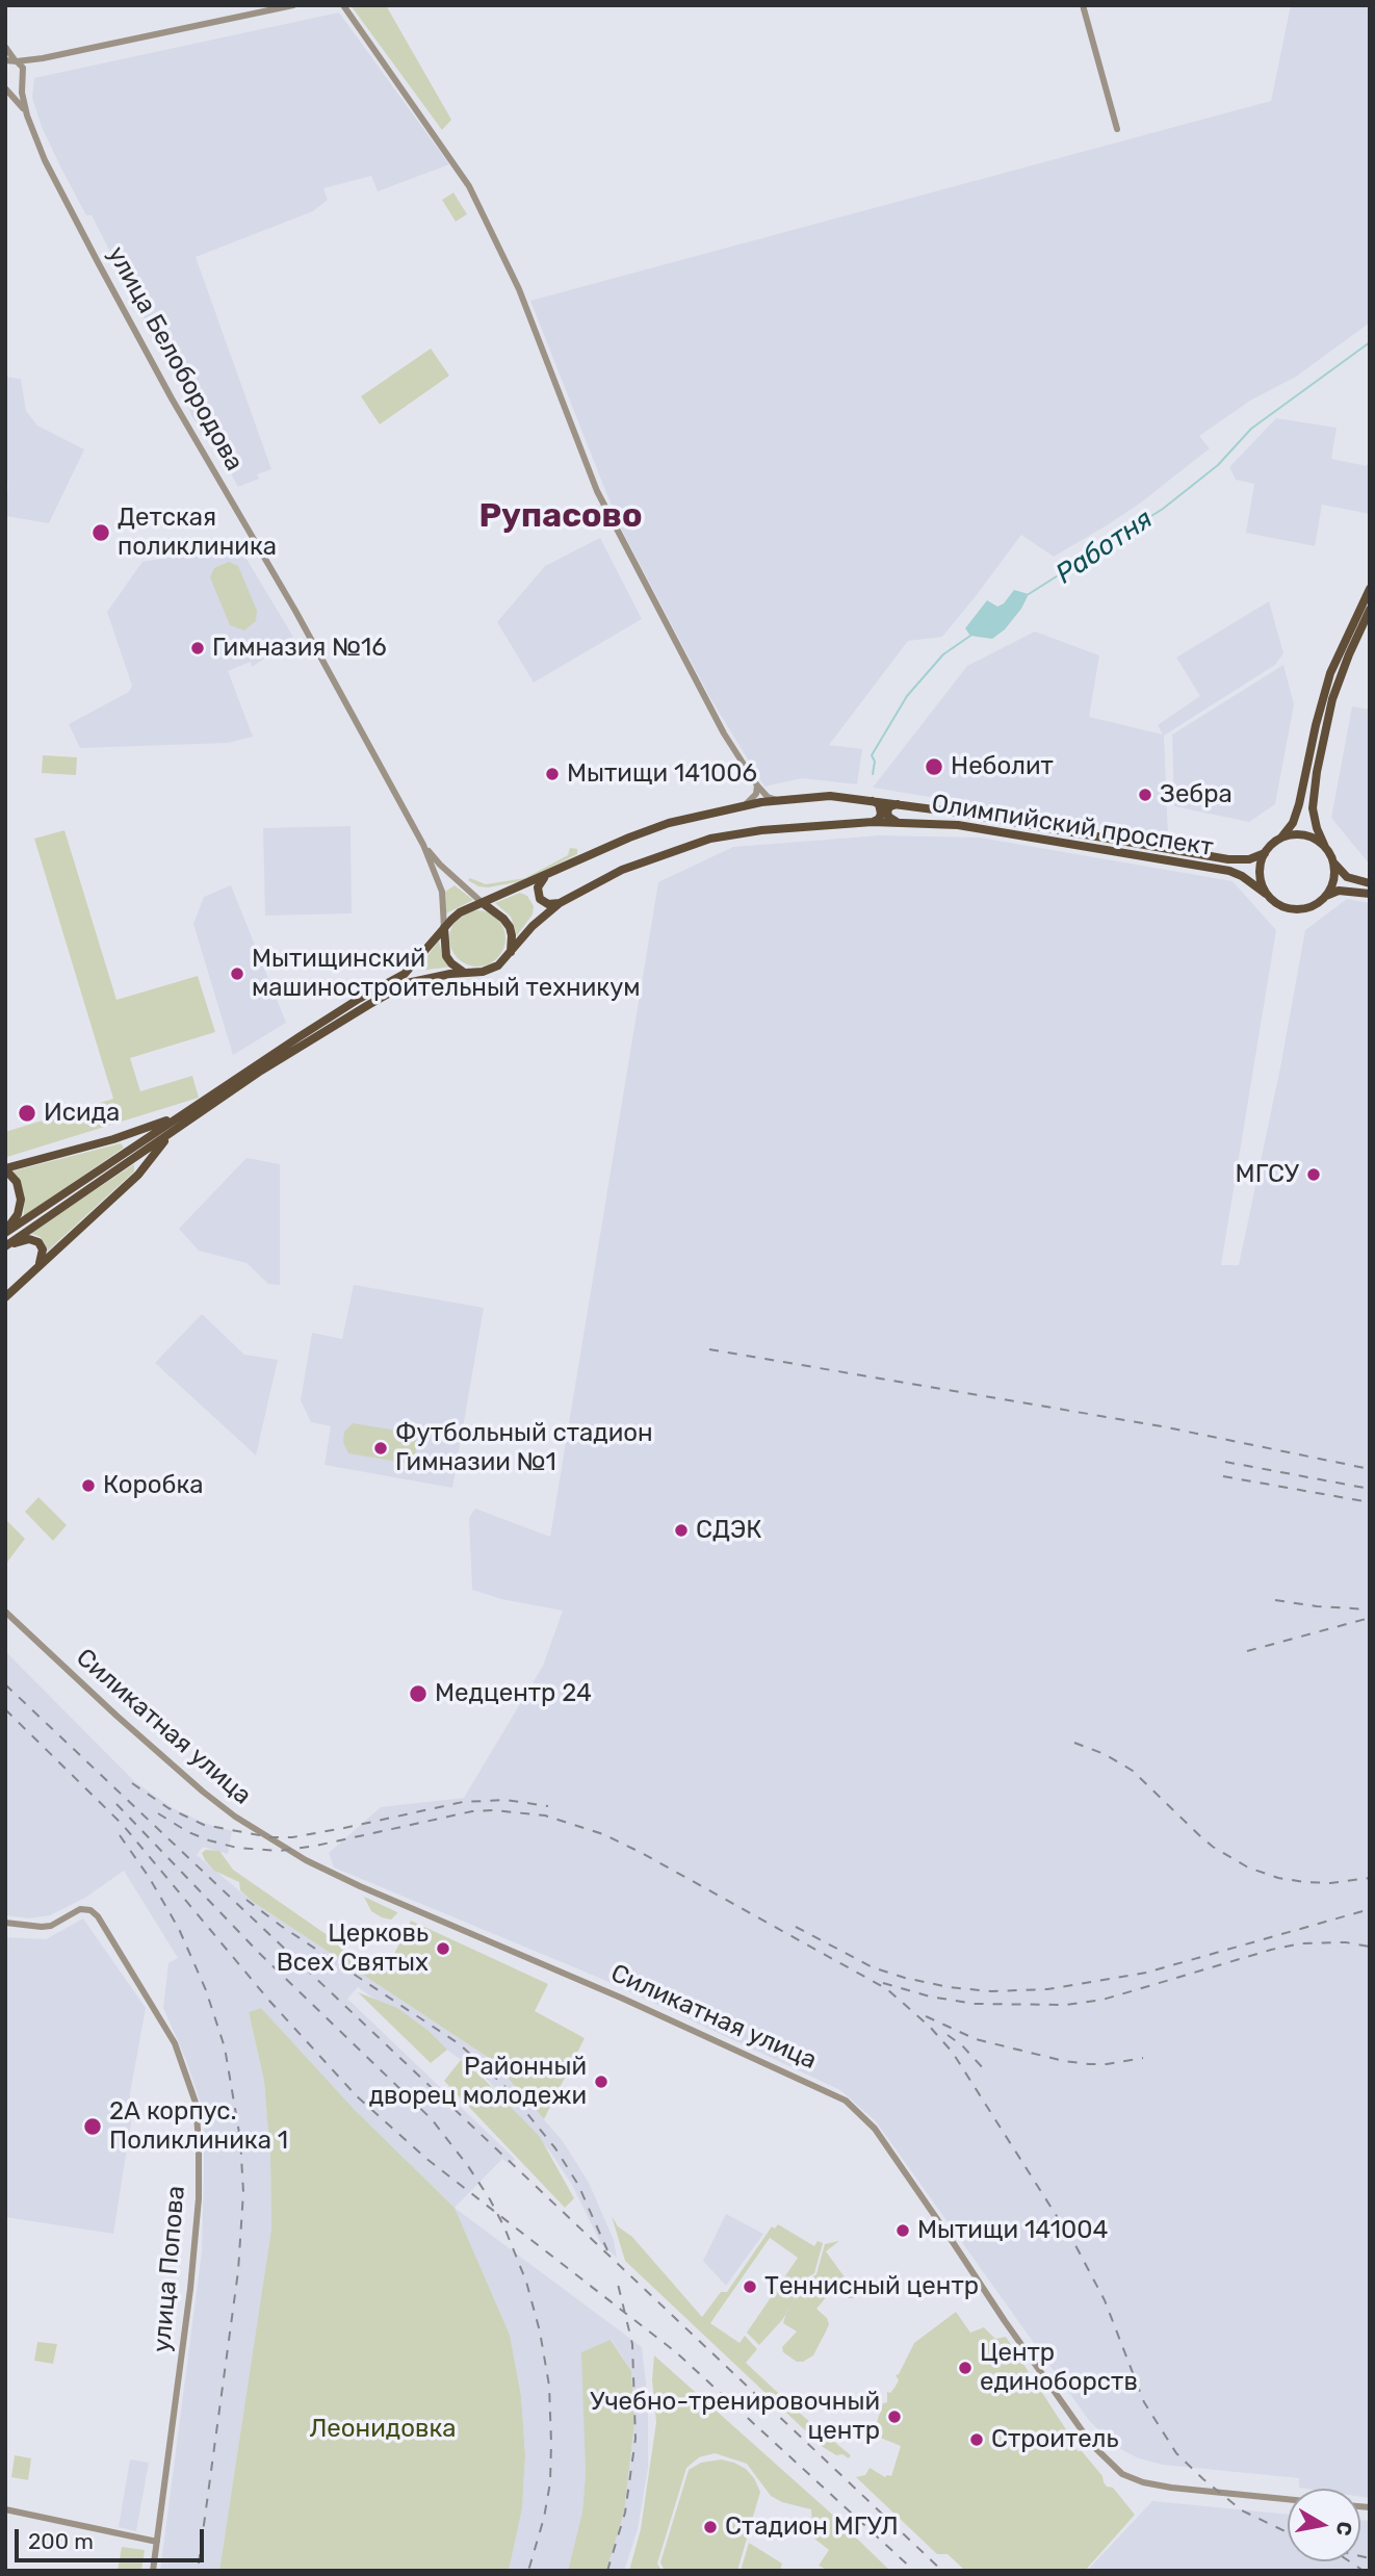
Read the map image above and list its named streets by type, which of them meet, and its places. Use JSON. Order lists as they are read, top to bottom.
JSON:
{
  "streets": {
    "main road": ["Олимпийский проспект"],
    "street": ["улица Белобородова", "Силикатная улица", "улица Попова"]
  },
  "districts": ["Рупасово"],
  "water": ["Работня"],
  "parks": ["Леонидовка"],
  "places": [
    "Детская поликлиника",
    "Гимназия №16",
    "Неболит",
    "Мытищи 141006",
    "Зебра",
    "Мытищинский машиностроительный техникум",
    "Исида",
    "МГСУ",
    "Футбольный стадион Гимназии №1",
    "Коробка",
    "СДЭК",
    "Медцентр 24",
    "Церковь Всех Святых",
    "Районный дворец молодежи",
    "2А корпус. Поликлиника 1",
    "Мытищи 141004",
    "Теннисный центр",
    "Центр единоборств",
    "Учебно-тренировочный центр",
    "Строитель",
    "Стадион МГУЛ"
  ],
  "scale_bar": "200 m",
  "north": "right"
}
